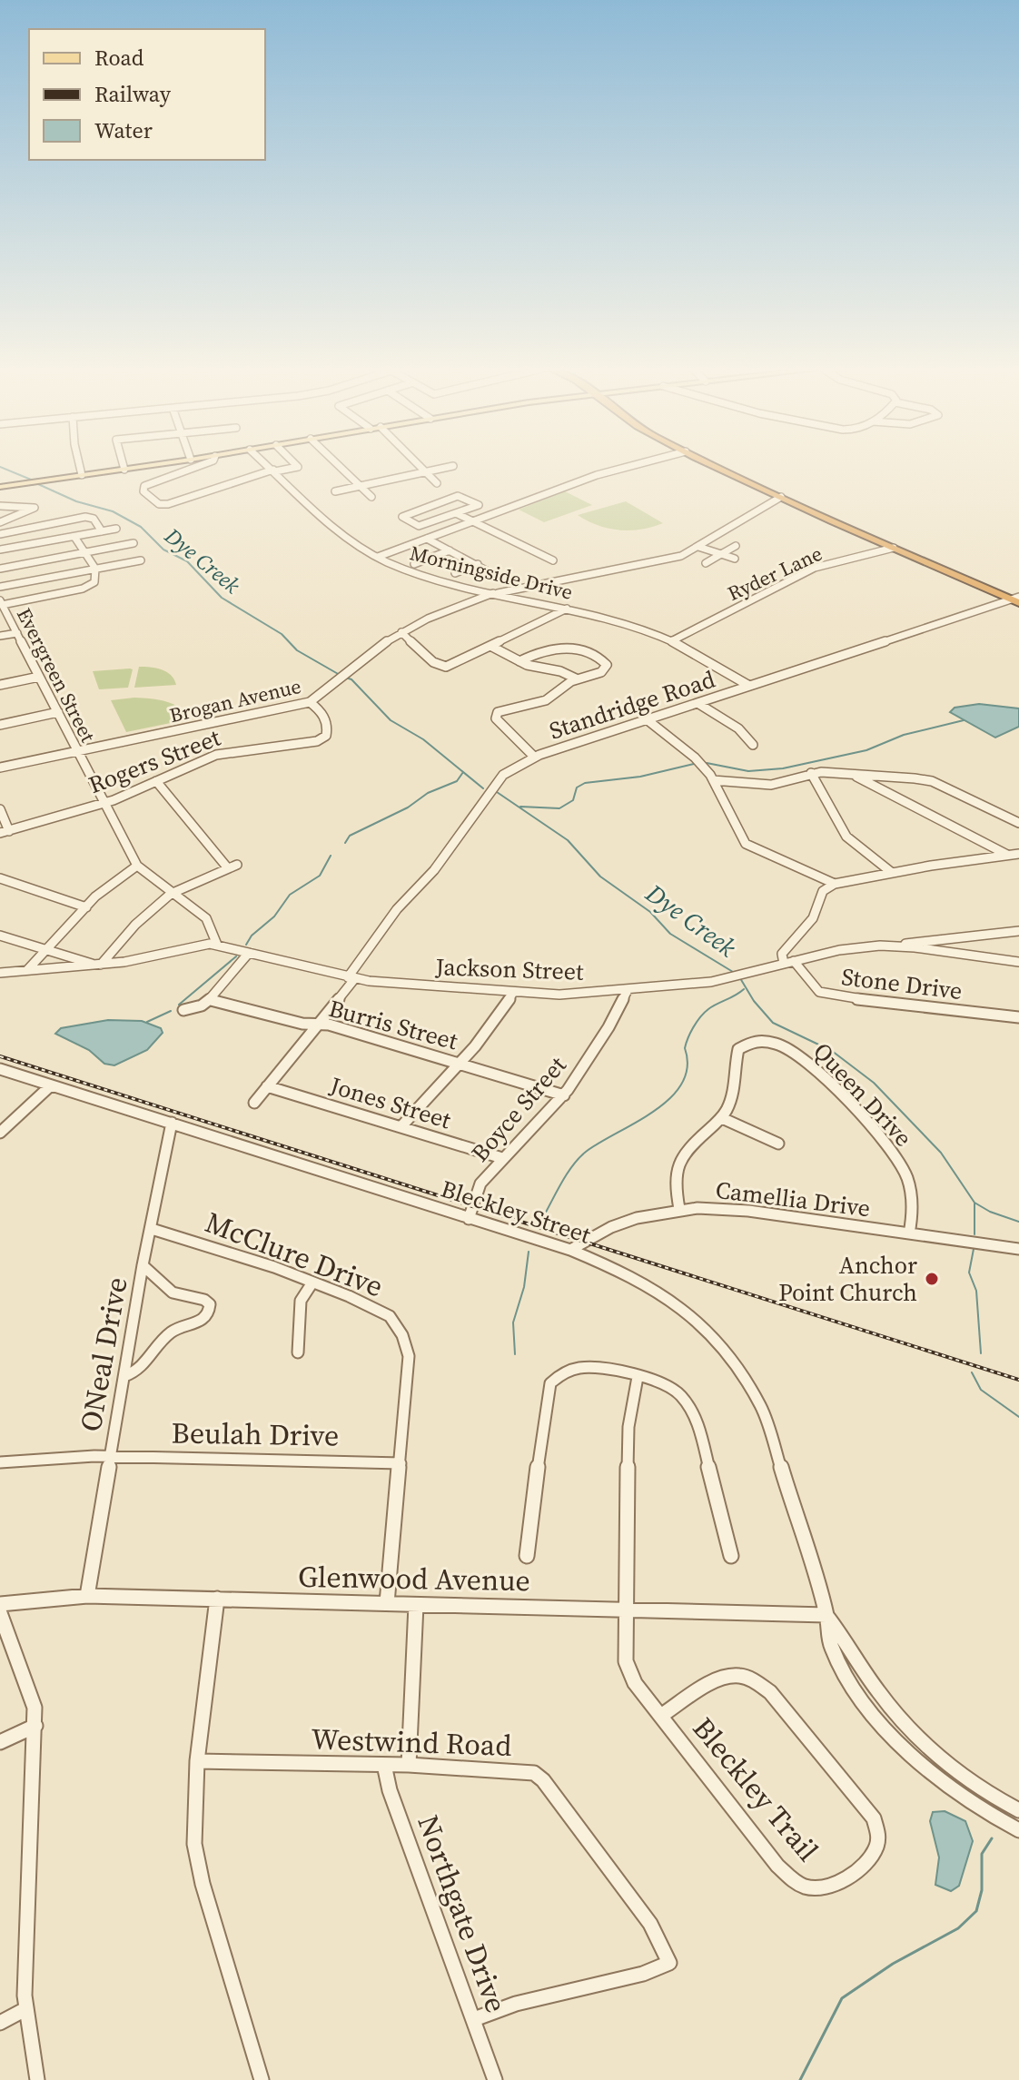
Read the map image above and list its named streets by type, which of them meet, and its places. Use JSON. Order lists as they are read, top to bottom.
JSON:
{
  "streets": {
    "street": [
      "Morningside Drive",
      "Ryder Lane",
      "Evergreen Street",
      "Brogan Avenue",
      "Standridge Road",
      "Rogers Street",
      "Jackson Street",
      "Stone Drive",
      "Burris Street",
      "Queen Drive",
      "Jones Street",
      "Boyce Street",
      "Camellia Drive",
      "Bleckley Street",
      "McClure Drive",
      "ONeal Drive",
      "Beulah Drive",
      "Glenwood Avenue",
      "Westwind Road",
      "Bleckley Trail",
      "Northgate Drive"
    ]
  },
  "crossings": [
    ["Morningside Drive", "Ryder Lane"],
    ["Morningside Drive", "Brogan Avenue"],
    ["Morningside Drive", "Standridge Road"],
    ["Evergreen Street", "Brogan Avenue"],
    ["Evergreen Street", "Rogers Street"],
    ["Brogan Avenue", "Rogers Street"],
    ["Standridge Road", "Jackson Street"],
    ["Standridge Road", "Burris Street"],
    ["Standridge Road", "Jones Street"],
    ["Jackson Street", "Stone Drive"],
    ["Jackson Street", "Boyce Street"],
    ["Burris Street", "Boyce Street"],
    ["Queen Drive", "Camellia Drive"],
    ["Jones Street", "Boyce Street"],
    ["Boyce Street", "Bleckley Street"],
    ["Camellia Drive", "Bleckley Street"],
    ["Bleckley Street", "ONeal Drive"],
    ["Bleckley Street", "Glenwood Avenue"],
    ["McClure Drive", "ONeal Drive"],
    ["McClure Drive", "Beulah Drive"],
    ["McClure Drive", "Glenwood Avenue"],
    ["ONeal Drive", "Beulah Drive"],
    ["ONeal Drive", "Glenwood Avenue"],
    ["Glenwood Avenue", "Bleckley Trail"],
    ["Westwind Road", "Northgate Drive"]
  ],
  "water": ["Dye Creek"],
  "places": ["Anchor Point Church"],
  "legend": ["Road", "Railway", "Water"]
}
